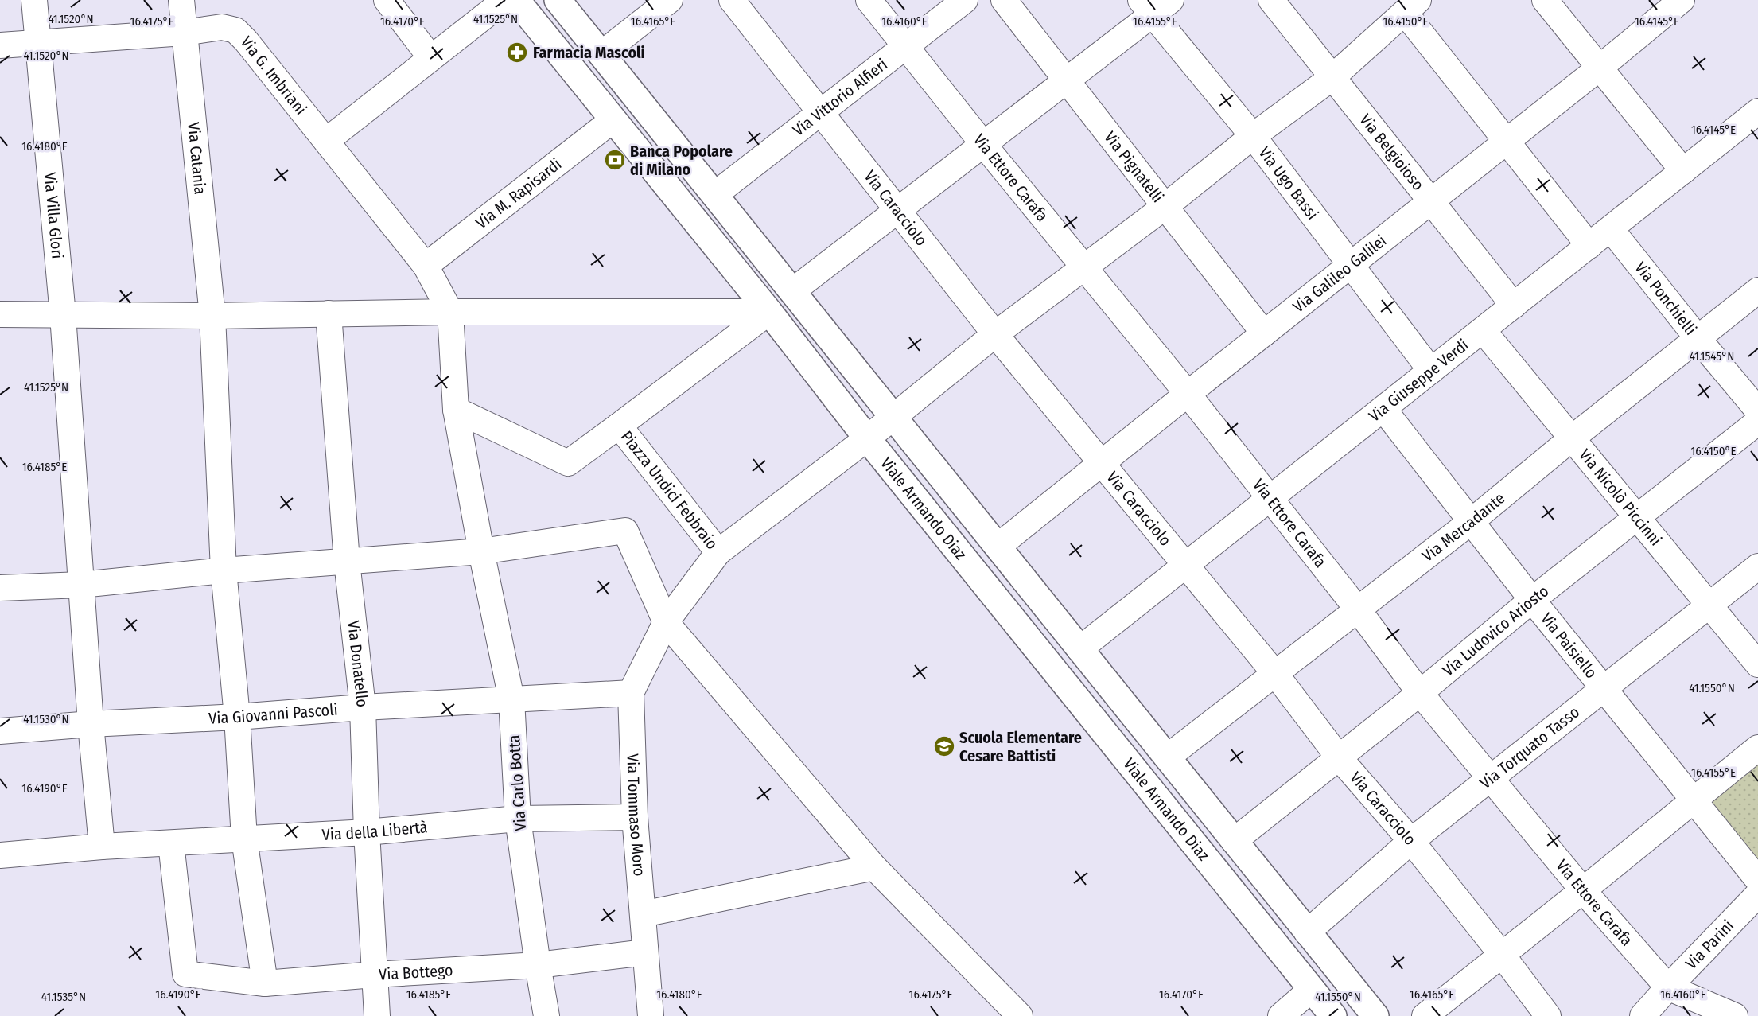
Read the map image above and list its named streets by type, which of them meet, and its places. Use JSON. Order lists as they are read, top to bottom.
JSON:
{
  "streets": {
    "main road": ["Viale Armando Diaz"],
    "street": [
      "Via G. Imbriani",
      "Via Vittorio Alfieri",
      "Via Belgioioso",
      "Via Catania",
      "Via Pignatelli",
      "Via Ettore Carafa",
      "Via Ugo Bassi",
      "Via M. Rapisardi",
      "Via Caracciolo",
      "Via Villa Glori",
      "Via Galileo Galilei",
      "Via Ponchielli",
      "Via Giuseppe Verdi",
      "Piazza Undici Febbraio",
      "Via Nicolò Piccinni",
      "Via Mercadante",
      "Via Ludovico Ariosto",
      "Via Paisiello",
      "Via Donatello",
      "Via Giovanni Pascoli",
      "Via Torquato Tasso",
      "Via Carlo Botta",
      "Via Tommaso Moro",
      "Via della Libertà",
      "Via Parini",
      "Via Bottego"
    ]
  },
  "crossings": [
    ["Via G. Imbriani", "Via Catania"],
    ["Via G. Imbriani", "Via M. Rapisardi"],
    ["Via G. Imbriani", "Via Villa Glori"],
    ["Via Vittorio Alfieri", "Via Ettore Carafa"],
    ["Via Vittorio Alfieri", "Via Caracciolo"],
    ["Via Belgioioso", "Via Galileo Galilei"],
    ["Via Belgioioso", "Via Giuseppe Verdi"],
    ["Via Catania", "Via Giovanni Pascoli"],
    ["Via Catania", "Via della Libertà"],
    ["Via Catania", "Via Bottego"],
    ["Via Pignatelli", "Via Galileo Galilei"],
    ["Via Ettore Carafa", "Via Galileo Galilei"],
    ["Via Ettore Carafa", "Via Giuseppe Verdi"],
    ["Via Ettore Carafa", "Via Mercadante"],
    ["Via Ettore Carafa", "Via Ludovico Ariosto"],
    ["Via Ettore Carafa", "Via Torquato Tasso"],
    ["Via Ettore Carafa", "Via Parini"],
    ["Via Ugo Bassi", "Via Galileo Galilei"],
    ["Via Ugo Bassi", "Via Giuseppe Verdi"],
    ["Via M. Rapisardi", "Viale Armando Diaz"],
    ["Via Caracciolo", "Via Galileo Galilei"],
    ["Via Caracciolo", "Via Giuseppe Verdi"],
    ["Via Caracciolo", "Via Mercadante"],
    ["Via Caracciolo", "Via Ludovico Ariosto"],
    ["Via Caracciolo", "Via Torquato Tasso"],
    ["Via Villa Glori", "Via Giovanni Pascoli"],
    ["Via Villa Glori", "Via della Libertà"],
    ["Via Ponchielli", "Via Giuseppe Verdi"],
    ["Via Ponchielli", "Via Mercadante"],
    ["Via Giuseppe Verdi", "Via Nicolò Piccinni"],
    ["Via Giuseppe Verdi", "Via Paisiello"],
    ["Piazza Undici Febbraio", "Via Tommaso Moro"],
    ["Via Nicolò Piccinni", "Via Mercadante"],
    ["Via Nicolò Piccinni", "Via Ludovico Ariosto"],
    ["Via Nicolò Piccinni", "Via Torquato Tasso"],
    ["Via Mercadante", "Via Paisiello"],
    ["Via Ludovico Ariosto", "Via Paisiello"],
    ["Via Paisiello", "Via Torquato Tasso"],
    ["Via Donatello", "Via Giovanni Pascoli"],
    ["Via Donatello", "Via della Libertà"],
    ["Via Donatello", "Via Bottego"],
    ["Via Giovanni Pascoli", "Via Carlo Botta"],
    ["Via Giovanni Pascoli", "Via Tommaso Moro"],
    ["Via Carlo Botta", "Via della Libertà"],
    ["Via Carlo Botta", "Via Bottego"],
    ["Via Tommaso Moro", "Via della Libertà"],
    ["Via Tommaso Moro", "Via Bottego"],
    ["Via della Libertà", "Via Bottego"]
  ],
  "places": {
    "pharmacy": ["Farmacia Mascoli"],
    "bank": ["Banca Popolare di Milano"],
    "school or university": ["Scuola Elementare Cesare Battisti"]
  },
  "coordinates": [
    "41.1520°N",
    "41.1525°N",
    "16.4170°E",
    "16.4160°E",
    "16.4155°E",
    "16.4150°E",
    "16.4175°E",
    "16.4165°E",
    "16.4145°E",
    "16.4180°E",
    "41.1545°N",
    "16.4185°E",
    "41.1550°N",
    "41.1530°N",
    "16.4190°E",
    "41.1535°N"
  ]
}
